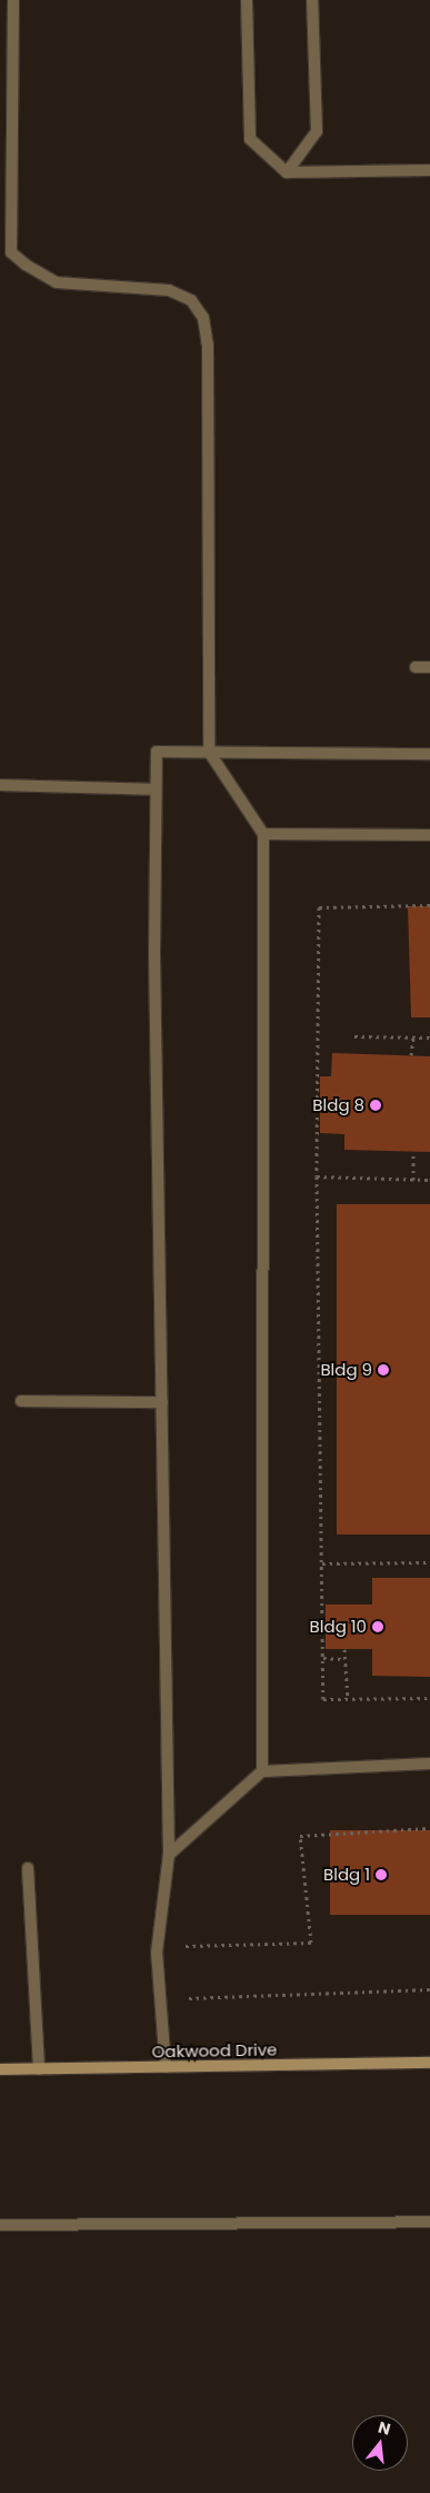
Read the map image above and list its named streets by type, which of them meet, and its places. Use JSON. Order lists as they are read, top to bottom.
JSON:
{
  "streets": {
    "street": ["Oakwood Drive"]
  },
  "places": [
    "Bldg 8",
    "Bldg 9",
    "Bldg 10",
    "Bldg 1"
  ],
  "north": "top"
}
